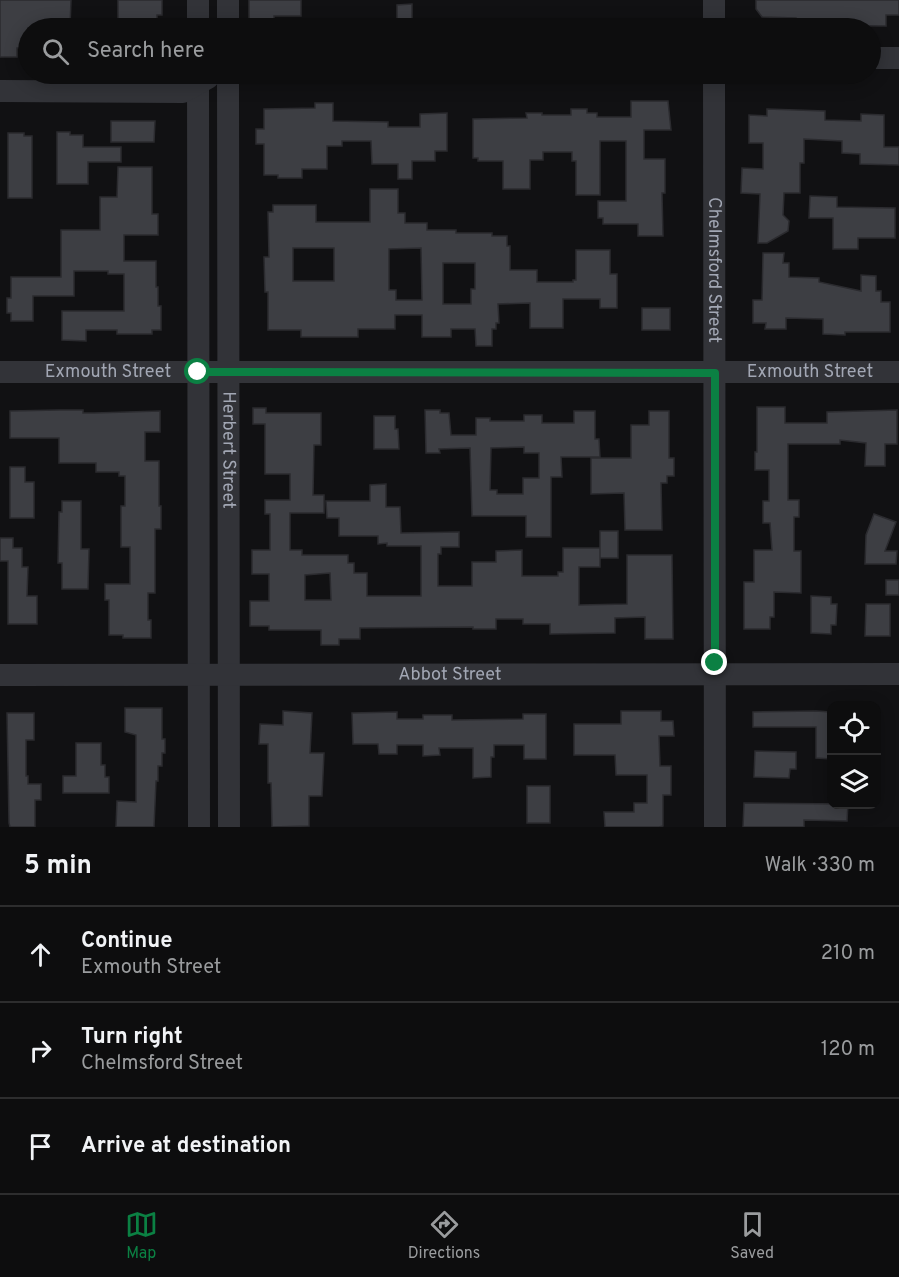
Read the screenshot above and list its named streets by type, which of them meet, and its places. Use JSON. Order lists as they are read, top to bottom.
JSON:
{
  "streets": {
    "street": [
      "Chelmsford Street",
      "Exmouth Street",
      "Herbert Street",
      "Abbot Street"
    ]
  },
  "crossings": [
    ["Chelmsford Street", "Exmouth Street"],
    ["Chelmsford Street", "Abbot Street"],
    ["Exmouth Street", "Herbert Street"],
    ["Herbert Street", "Abbot Street"]
  ],
  "page": {
    "search": "Search here",
    "heading": ["5 min", "Walk · 330 m"],
    "list": [
      ["Continue", "Exmouth Street", "210 m"],
      ["Turn right", "Chelmsford Street", "120 m"],
      "Arrive at destination"
    ],
    "nav": ["Map", "Directions", "Saved"]
  }
}
